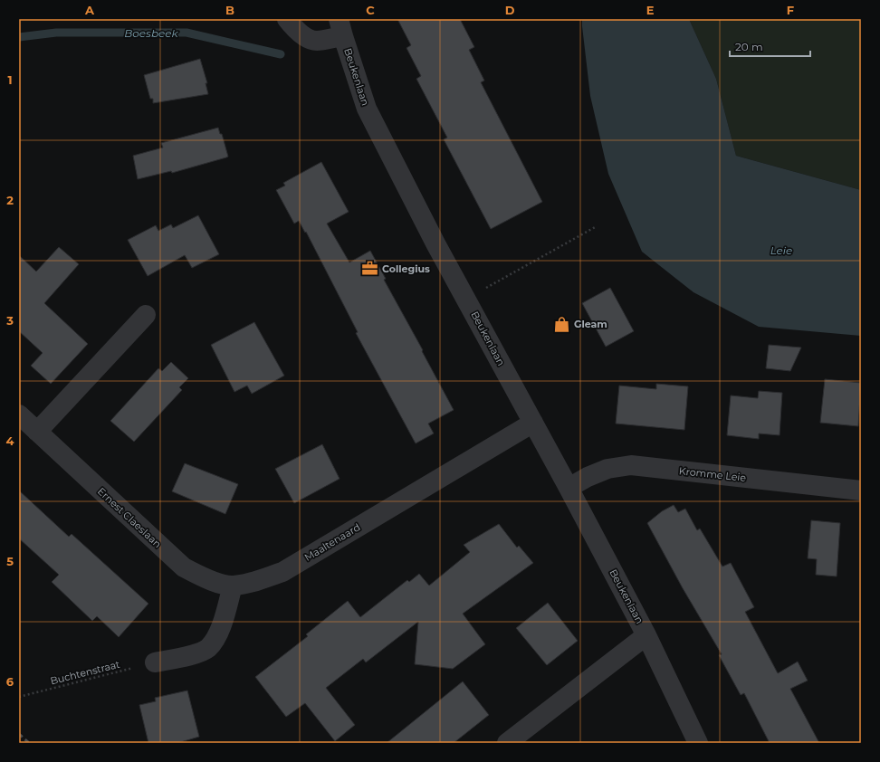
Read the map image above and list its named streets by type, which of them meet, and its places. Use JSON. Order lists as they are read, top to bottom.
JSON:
{
  "streets": {
    "street": [
      "Beukenlaan",
      "Kromme Leie",
      "Ernest Claeslaan",
      "Maaltenaard"
    ],
    "path": ["Buchtenstraat"]
  },
  "crossings": [
    ["Beukenlaan", "Kromme Leie"],
    ["Beukenlaan", "Maaltenaard"],
    ["Ernest Claeslaan", "Maaltenaard"]
  ],
  "water": ["Boesbeek", "Leie"],
  "places": {
    "office": ["Collegius"],
    "shop": ["Gleam"]
  },
  "scale_bar": "20 m",
  "grid": {
    "columns": [
      "A",
      "B",
      "C",
      "D",
      "E",
      "F"
    ],
    "rows": [
      "1",
      "2",
      "3",
      "4",
      "5",
      "6"
    ]
  }
}
